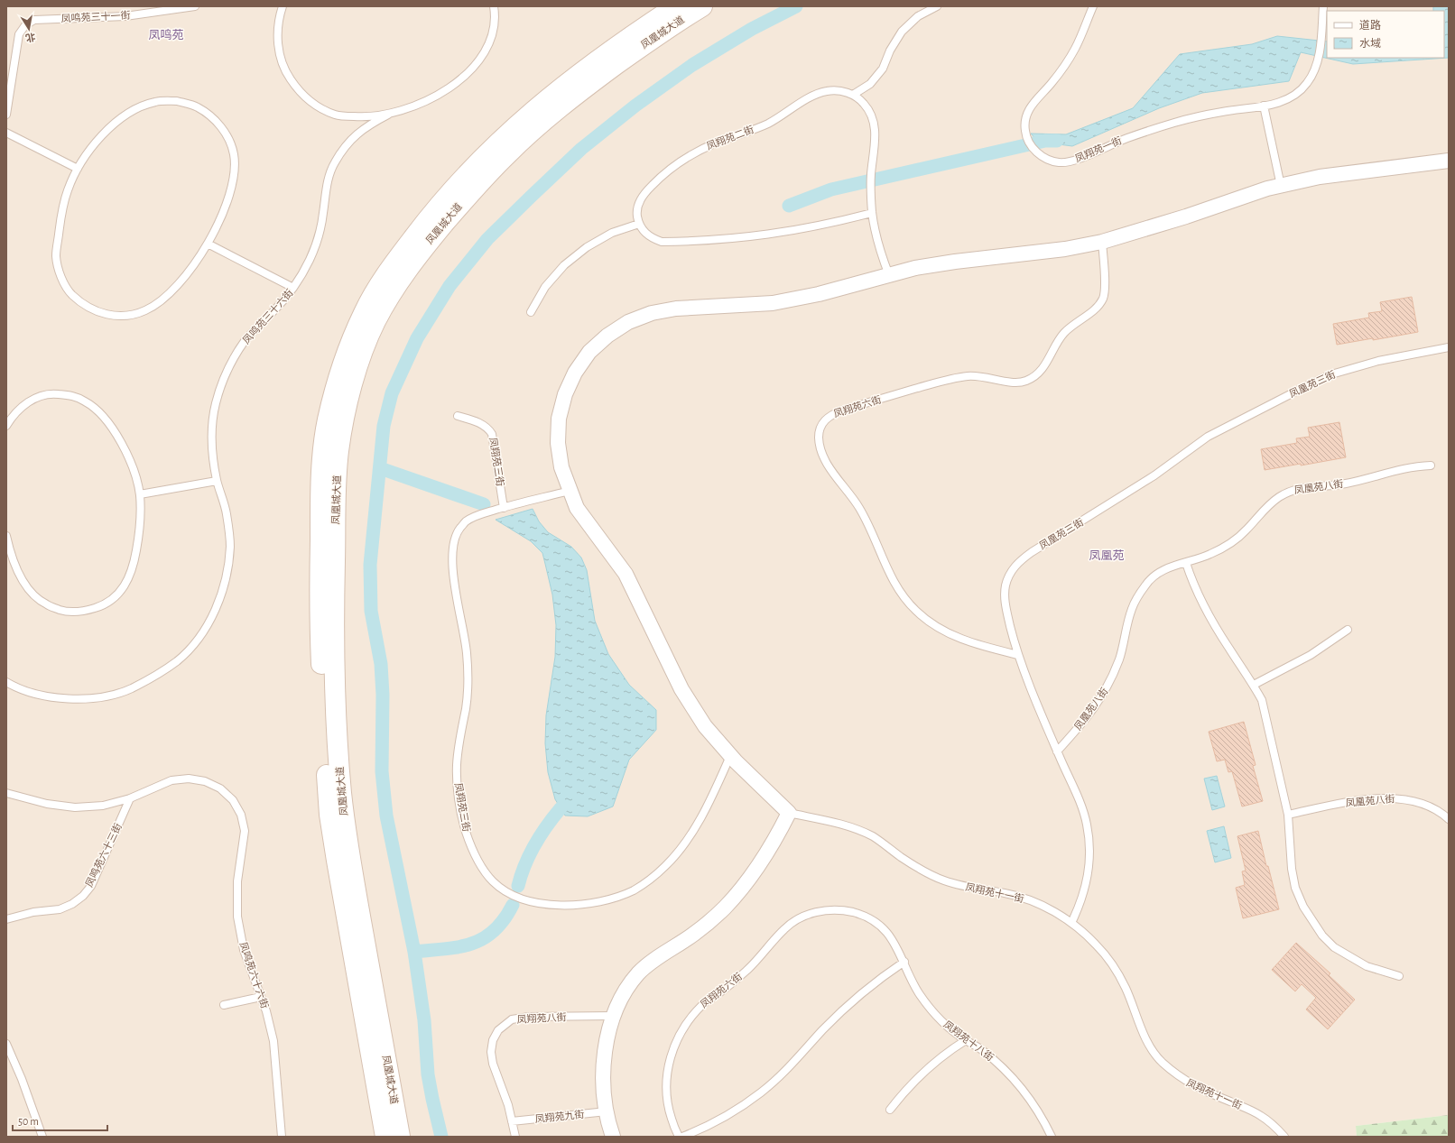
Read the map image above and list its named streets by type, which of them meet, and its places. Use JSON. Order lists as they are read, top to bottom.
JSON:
{
  "streets": {
    "main road": ["凤凰城大道"],
    "lane": [
      "凤鸣苑三十一街",
      "凤翔苑二街",
      "凤翔苑一街",
      "凤鸣苑三十六街",
      "凤凰苑三街",
      "凤翔苑六街",
      "凤翔苑三街",
      "凤凰苑八街",
      "凤鸣苑六十三街",
      "凤翔苑十一街",
      "凤鸣苑六十六街",
      "凤翔苑八街",
      "凤翔苑十八街",
      "凤翔苑九街"
    ]
  },
  "crossings": [
    ["凤凰苑三街", "凤翔苑六街"],
    ["凤凰苑三街", "凤凰苑八街"],
    ["凤凰苑三街", "凤翔苑十一街"],
    ["凤翔苑六街", "凤翔苑十八街"],
    ["凤鸣苑六十三街", "凤鸣苑六十六街"],
    ["凤翔苑八街", "凤翔苑九街"]
  ],
  "districts": ["凤鸣苑", "凤凰苑"],
  "legend": ["道路", "水域"],
  "scale_bar": "50 m",
  "north": "bottom"
}
